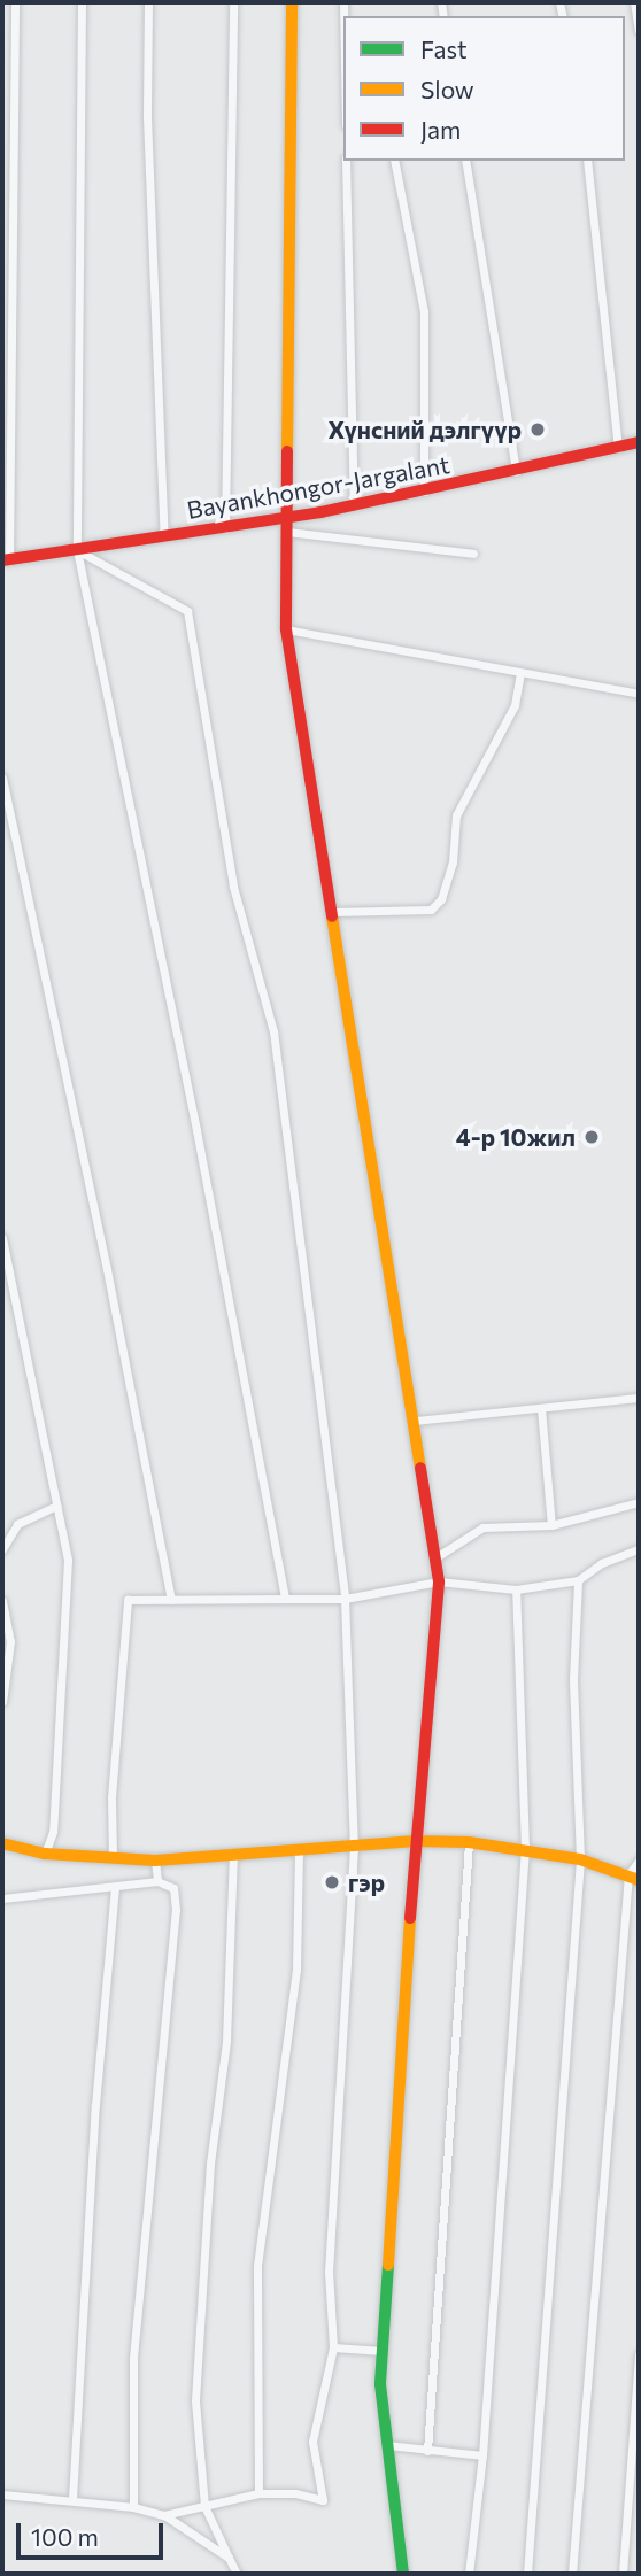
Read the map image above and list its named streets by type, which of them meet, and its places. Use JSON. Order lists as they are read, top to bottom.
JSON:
{
  "streets": {
    "street": ["Bayankhongor-Jargalant"]
  },
  "places": ["Хүнсний дэлгүүр", "4-р 10жил", "гэр"],
  "legend": ["Fast", "Slow", "Jam"],
  "scale_bar": "100 m"
}
